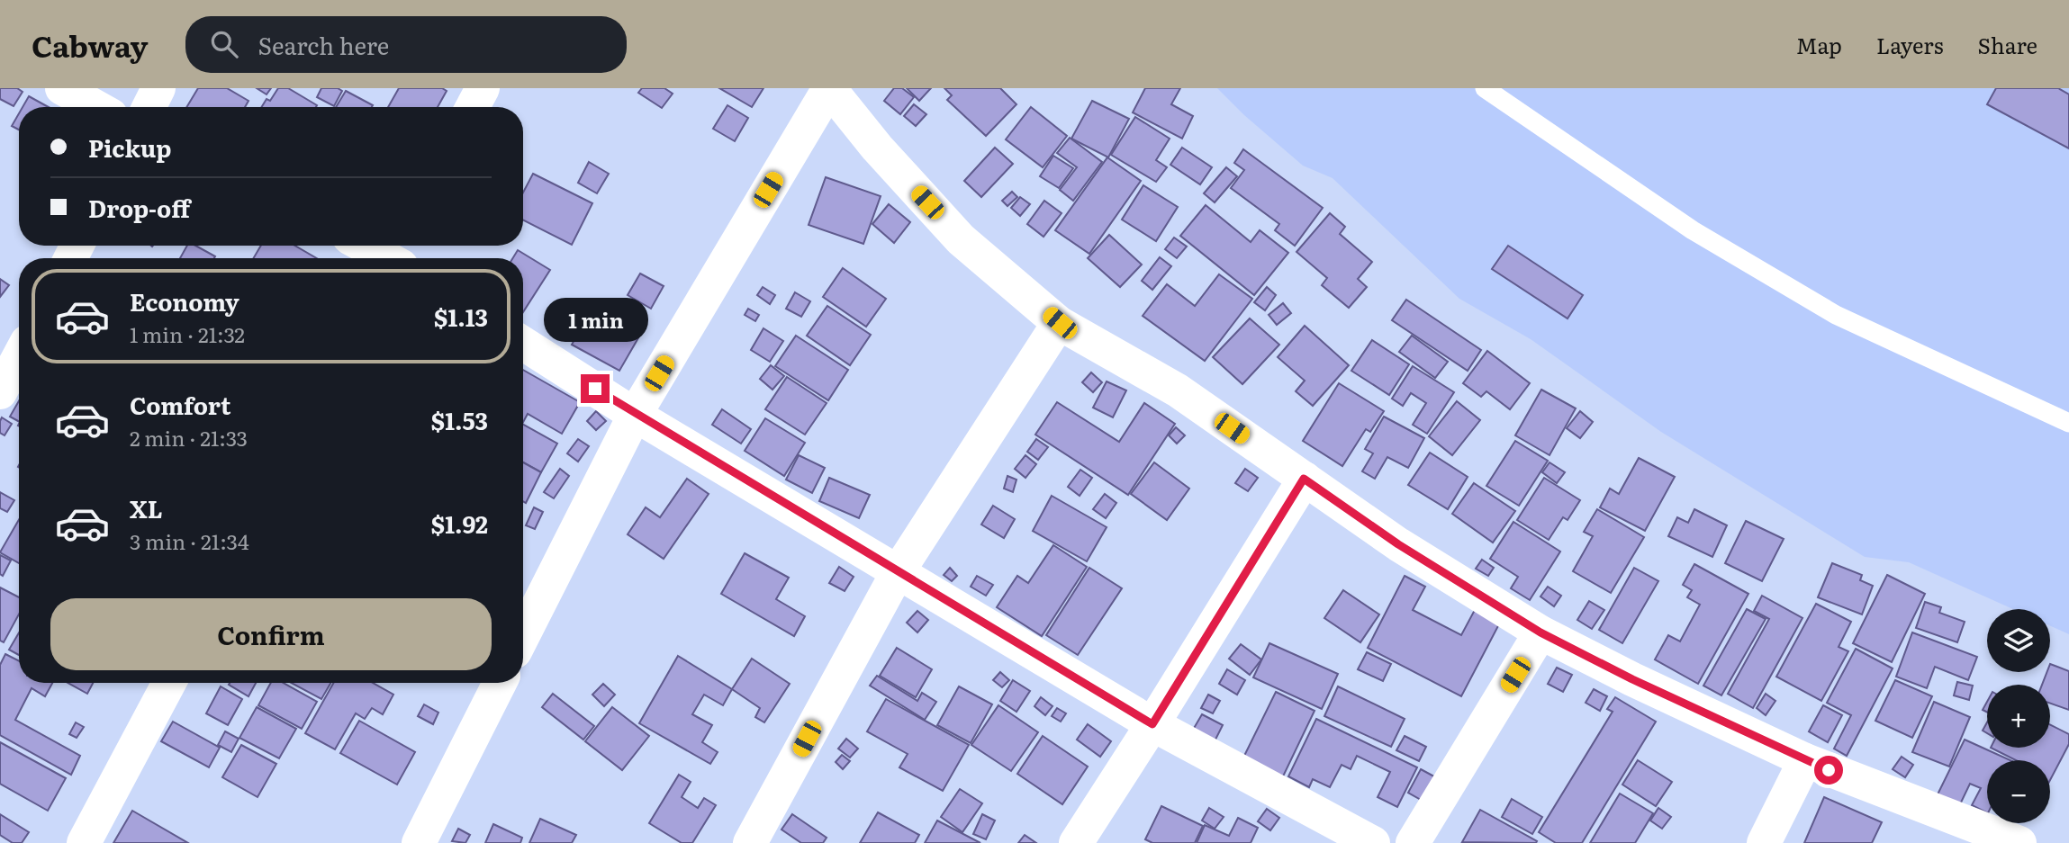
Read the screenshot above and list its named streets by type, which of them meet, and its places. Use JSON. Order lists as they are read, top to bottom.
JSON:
{
  "page": {
    "header": "Cabway",
    "search": "Search here",
    "nav": ["Map", "Layers", "Share"],
    "banner": ["Pickup", "Drop-off"],
    "list": [
      {
        "name": "Economy",
        "note": "1 min · 21:32",
        "value": "$1.13"
      },
      {
        "name": "Comfort",
        "note": "2 min · 21:33",
        "value": "$1.53"
      },
      {
        "name": "XL",
        "note": "3 min · 21:34",
        "value": "$1.92"
      }
    ],
    "bubble": "1 min",
    "buttons": "Confirm",
    "map_buttons": ["+", "−"]
  }
}
